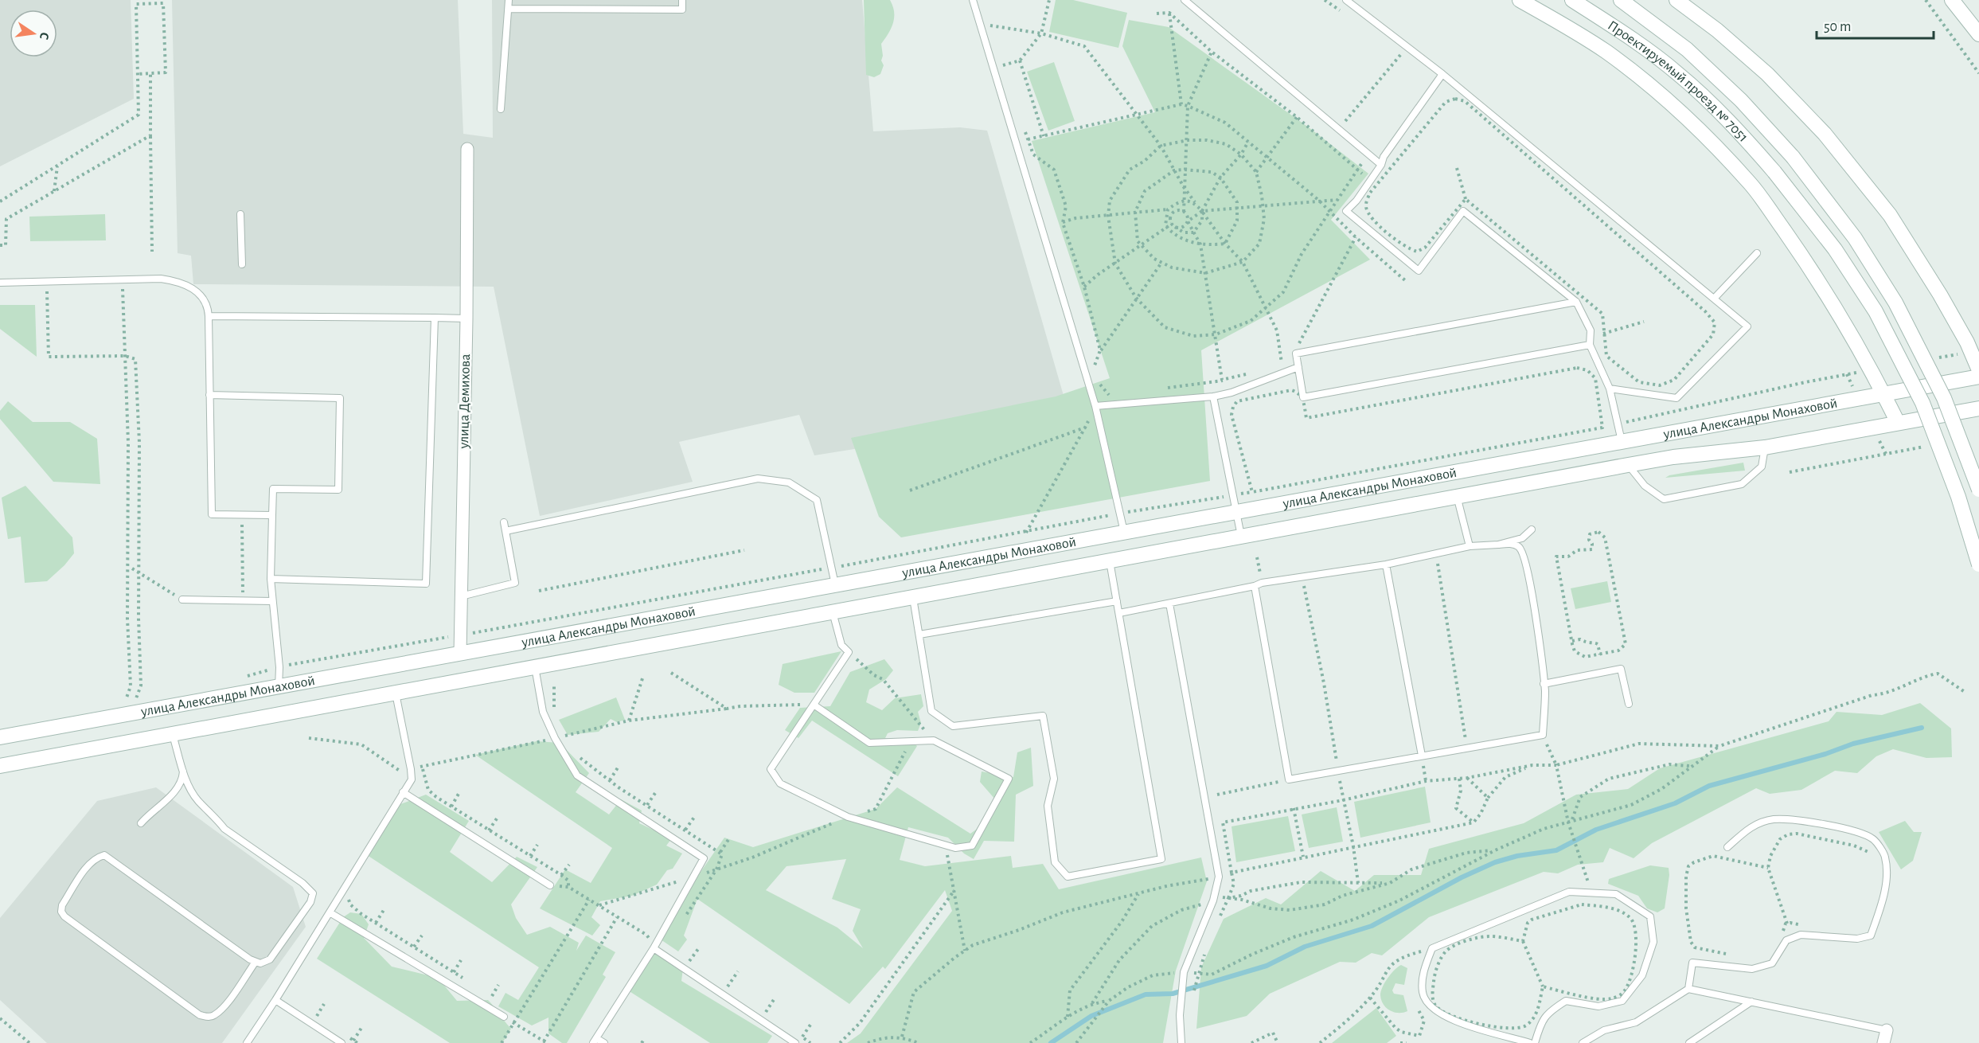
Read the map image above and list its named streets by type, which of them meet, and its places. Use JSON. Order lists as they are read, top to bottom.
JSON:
{
  "streets": {
    "main road": ["Проектируемый проезд № 7051", "улица Александры Монаховой"],
    "street": ["улица Демихова"]
  },
  "crossings": [
    ["улица Демихова", "улица Александры Монаховой"]
  ],
  "scale_bar": "50 m",
  "north": "right"
}
